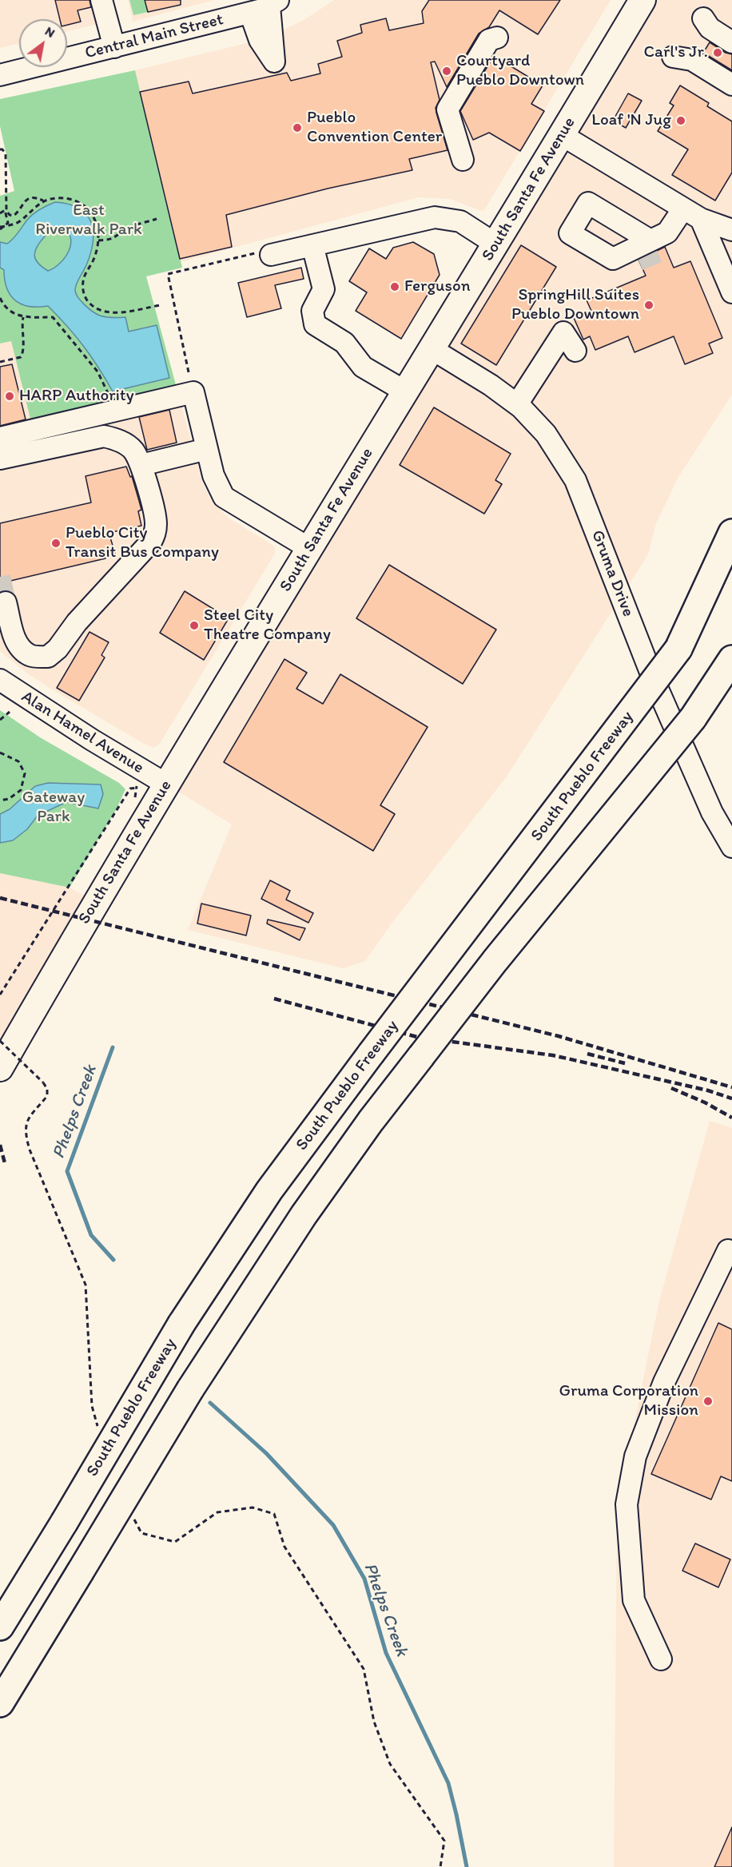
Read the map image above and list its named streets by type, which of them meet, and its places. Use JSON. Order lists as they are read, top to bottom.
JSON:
{
  "streets": {
    "highway": ["South Pueblo Freeway"],
    "main road": ["South Santa Fe Avenue"],
    "street": ["Central Main Street", "Gruma Drive", "Alan Hamel Avenue"]
  },
  "crossings": [
    ["South Santa Fe Avenue", "Gruma Drive"],
    ["South Santa Fe Avenue", "Alan Hamel Avenue"]
  ],
  "water": ["Phelps Creek"],
  "parks": ["East Riverwalk Park", "Gateway Park"],
  "places": [
    "Carl's Jr.",
    "Courtyard Pueblo Downtown",
    "Loaf 'N Jug",
    "Pueblo Convention Center",
    "Ferguson",
    "SpringHill Suites Pueblo Downtown",
    "HARP Authority",
    "Pueblo City Transit Bus Company",
    "Steel City Theatre Company",
    "Gruma Corporation Mission"
  ],
  "north": "top right"
}
